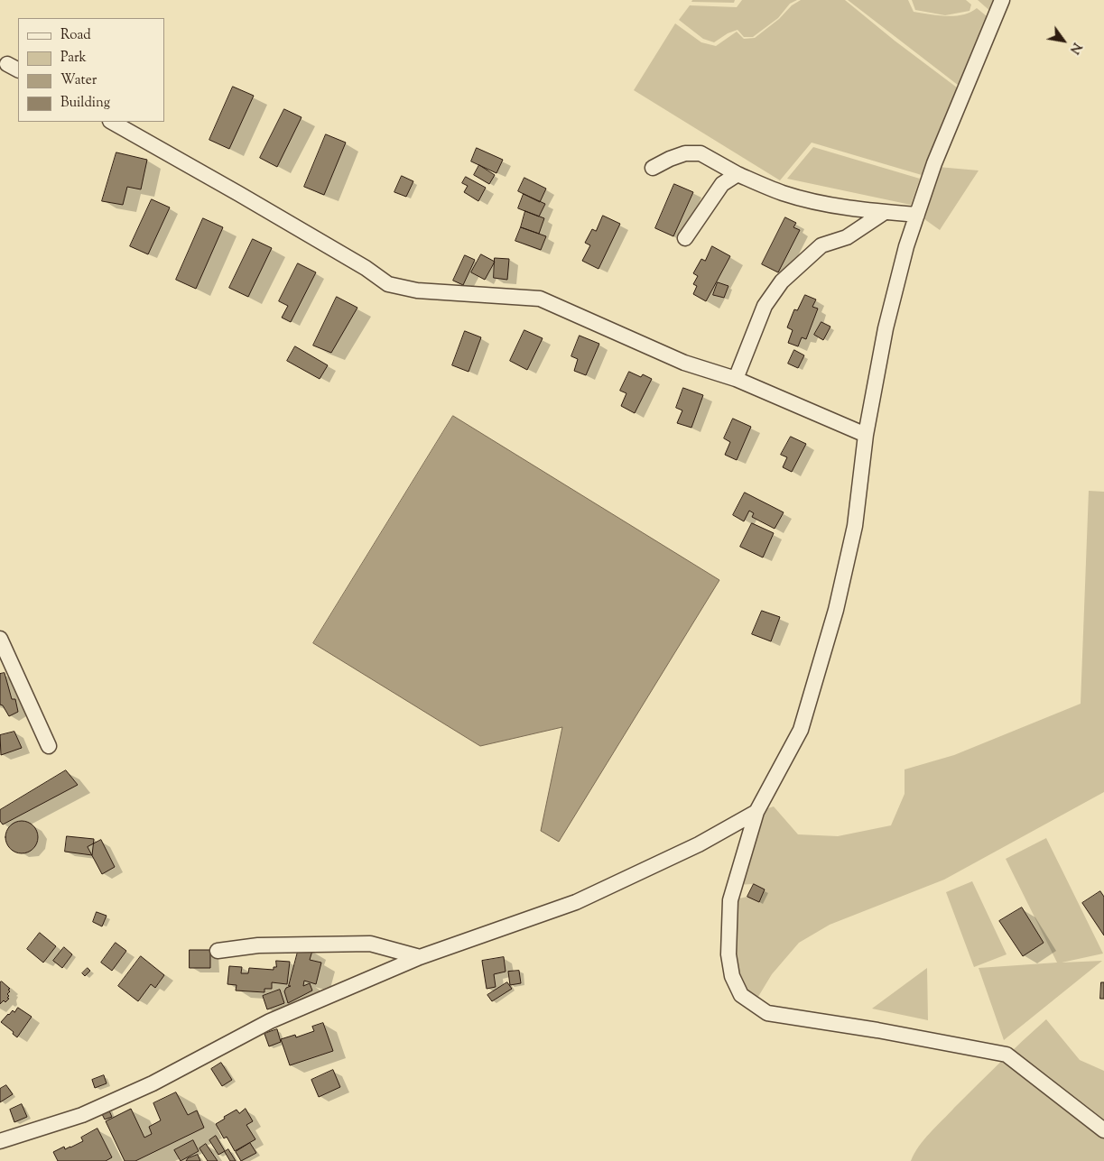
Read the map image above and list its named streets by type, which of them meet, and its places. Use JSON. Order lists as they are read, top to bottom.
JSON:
{
  "legend": [
    "Road",
    "Park",
    "Water",
    "Building"
  ],
  "north": "bottom right"
}
